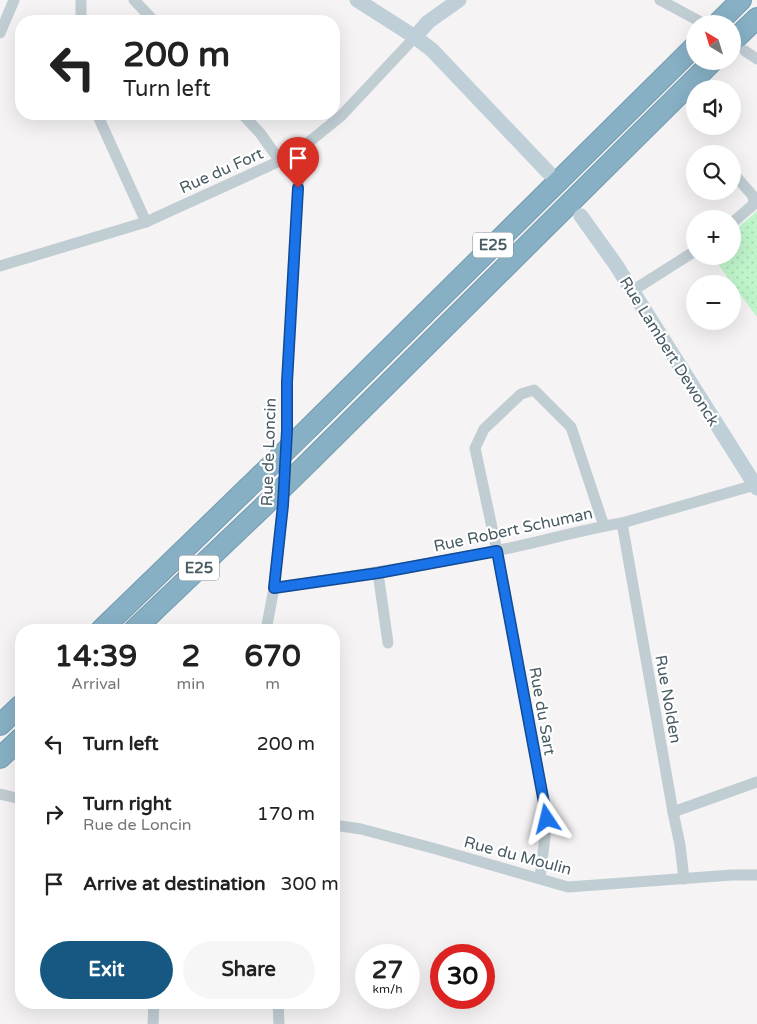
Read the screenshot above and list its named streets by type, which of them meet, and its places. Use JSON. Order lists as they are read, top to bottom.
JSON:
{
  "streets": {
    "highway": ["E25"],
    "street": [
      "Rue du Fort",
      "Rue Lambert Dewonck",
      "Rue de Loncin",
      "Rue Robert Schuman",
      "Rue Nolden",
      "Rue du Sart",
      "Rue du Moulin"
    ]
  },
  "crossings": [
    ["Rue du Fort", "Rue de Loncin"],
    ["Rue Lambert Dewonck", "Rue Robert Schuman"],
    ["Rue de Loncin", "Rue Robert Schuman"],
    ["Rue Robert Schuman", "Rue Nolden"],
    ["Rue Robert Schuman", "Rue du Sart"],
    ["Rue Nolden", "Rue du Moulin"],
    ["Rue du Sart", "Rue du Moulin"]
  ],
  "north": "top left",
  "page": {
    "map_buttons": ["+", "−"],
    "turn": ["200 m", "Turn left"],
    "eta": [
      "14:39",
      "Arrival",
      "2",
      "min",
      "670",
      "m"
    ],
    "list": [
      {
        "name": "Turn left",
        "value": "200 m"
      },
      {
        "name": "Turn right",
        "note": "Rue de Loncin",
        "value": "170 m"
      },
      {
        "name": "Arrive at destination",
        "value": "300 m"
      }
    ],
    "buttons": ["Exit", "Share"],
    "speed": "27 km/h",
    "limit": "30"
  }
}
